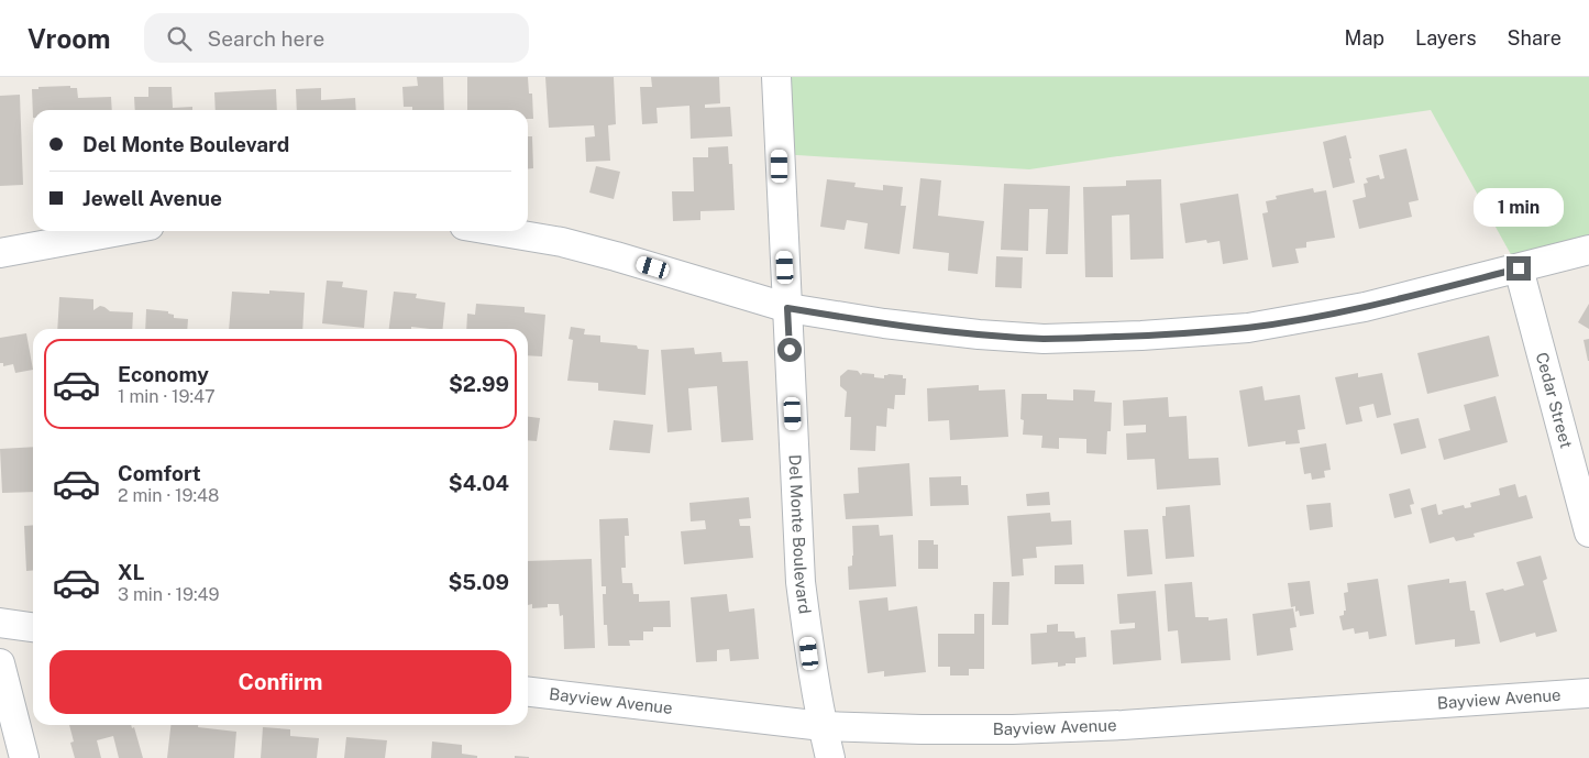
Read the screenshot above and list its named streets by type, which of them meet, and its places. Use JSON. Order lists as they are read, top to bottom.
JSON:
{
  "streets": {
    "street": ["Cedar Street", "Del Monte Boulevard", "Bayview Avenue"]
  },
  "crossings": [
    ["Del Monte Boulevard", "Bayview Avenue"]
  ],
  "page": {
    "header": "Vroom",
    "search": "Search here",
    "nav": ["Map", "Layers", "Share"],
    "banner": ["Del Monte Boulevard", "Jewell Avenue"],
    "bubble": "1 min",
    "list": [
      {
        "name": "Economy",
        "note": "1 min · 19:47",
        "value": "$2.99"
      },
      {
        "name": "Comfort",
        "note": "2 min · 19:48",
        "value": "$4.04"
      },
      {
        "name": "XL",
        "note": "3 min · 19:49",
        "value": "$5.09"
      }
    ],
    "buttons": "Confirm"
  }
}
